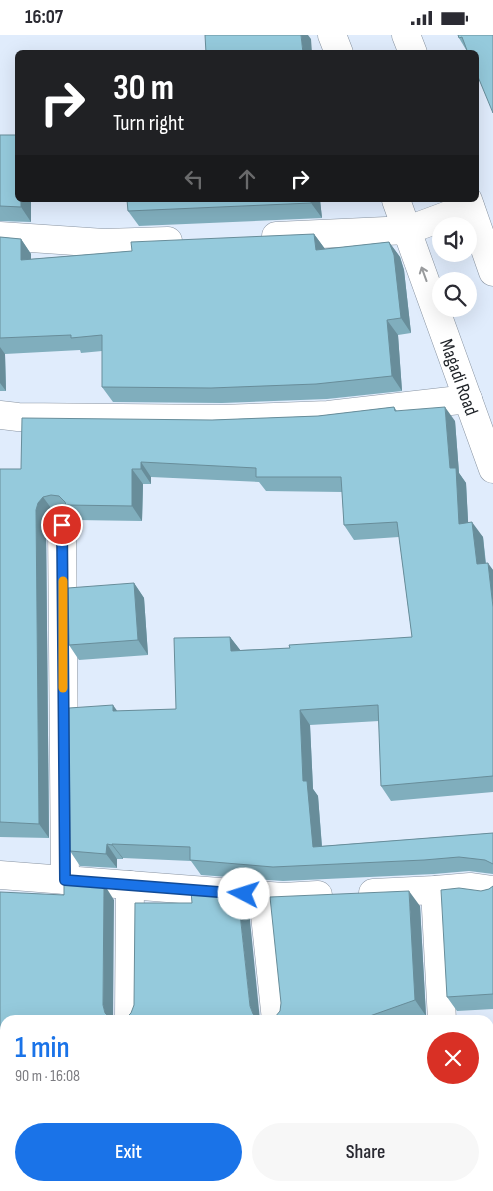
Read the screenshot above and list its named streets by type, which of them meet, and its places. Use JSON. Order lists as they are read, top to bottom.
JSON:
{
  "streets": {
    "street": ["Magadi Road"]
  },
  "page": {
    "status": "16:07",
    "turn": ["30 m", "Turn right"],
    "heading": ["1 min", "90 m · 16:08"],
    "buttons": ["Exit", "Share"]
  }
}
